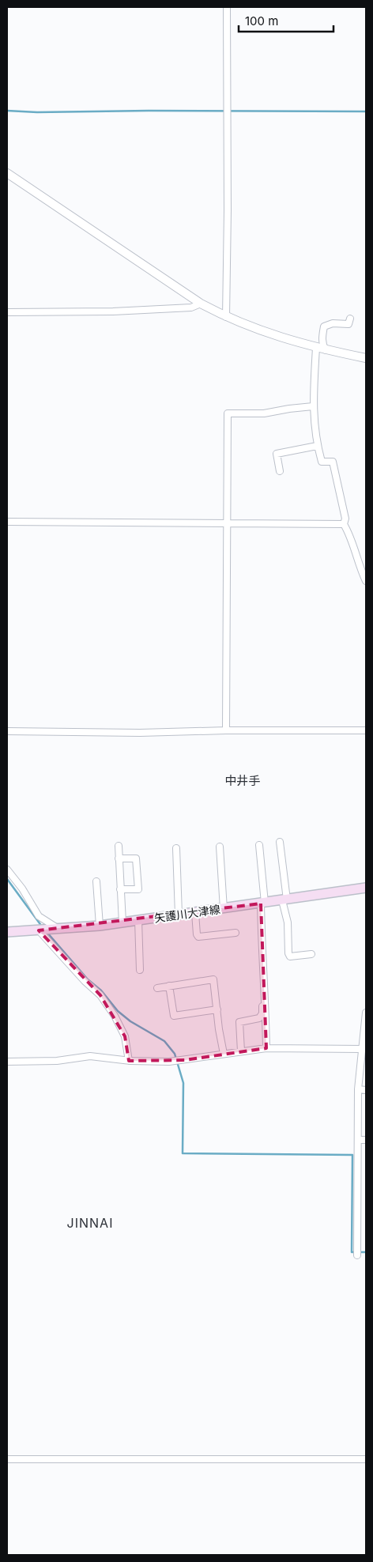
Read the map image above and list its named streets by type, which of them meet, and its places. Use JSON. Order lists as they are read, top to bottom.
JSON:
{
  "streets": {
    "main road": ["矢護川大津線"]
  },
  "districts": ["中井手", "JINNAI"],
  "scale_bar": "100 m"
}
